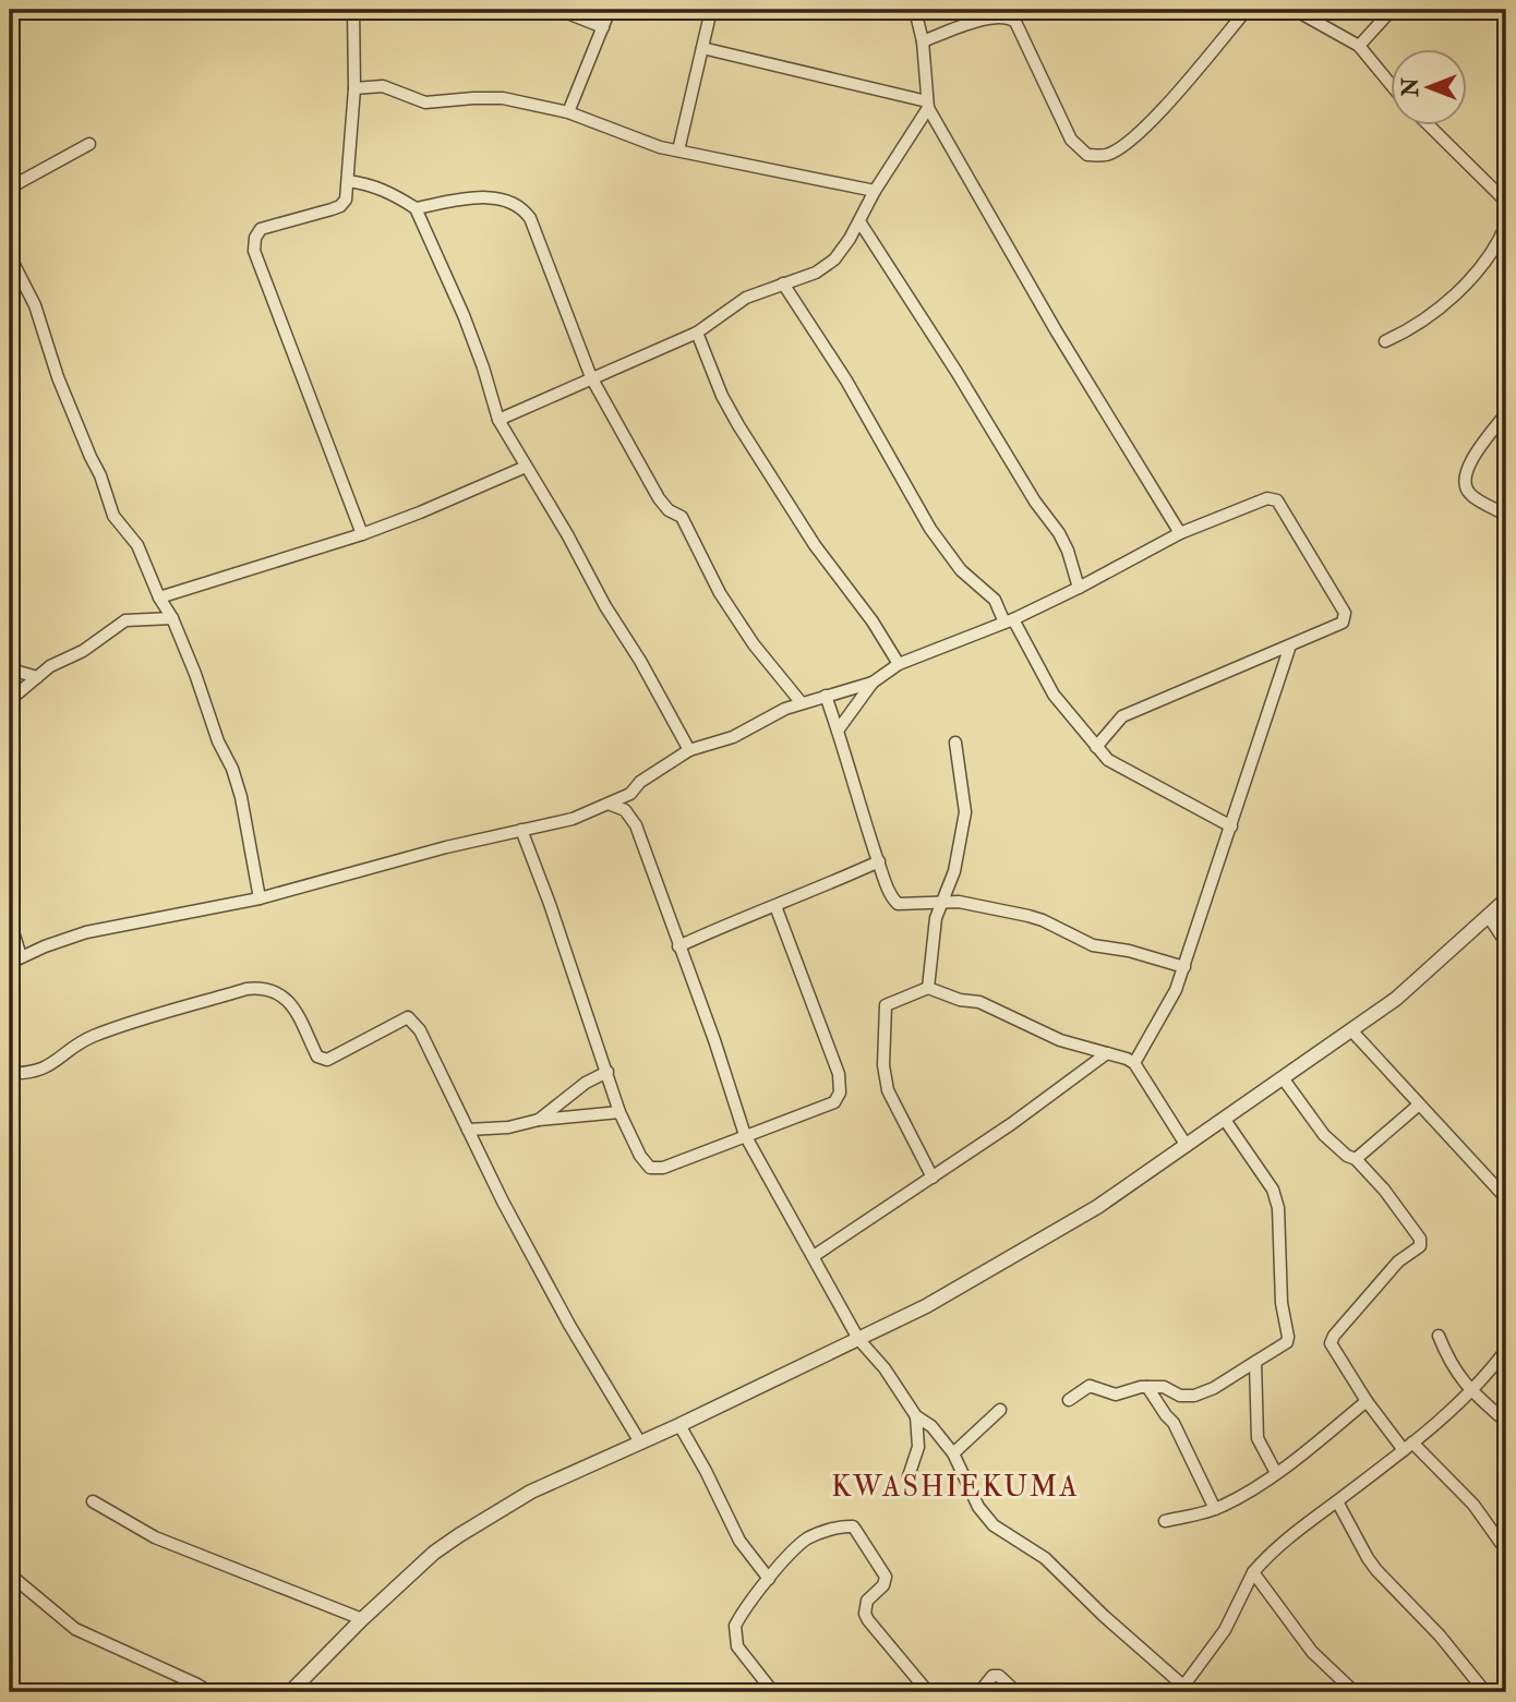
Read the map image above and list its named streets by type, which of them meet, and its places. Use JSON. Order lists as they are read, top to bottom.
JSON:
{
  "districts": ["KWASHIEKUMA"],
  "north": "left"
}
